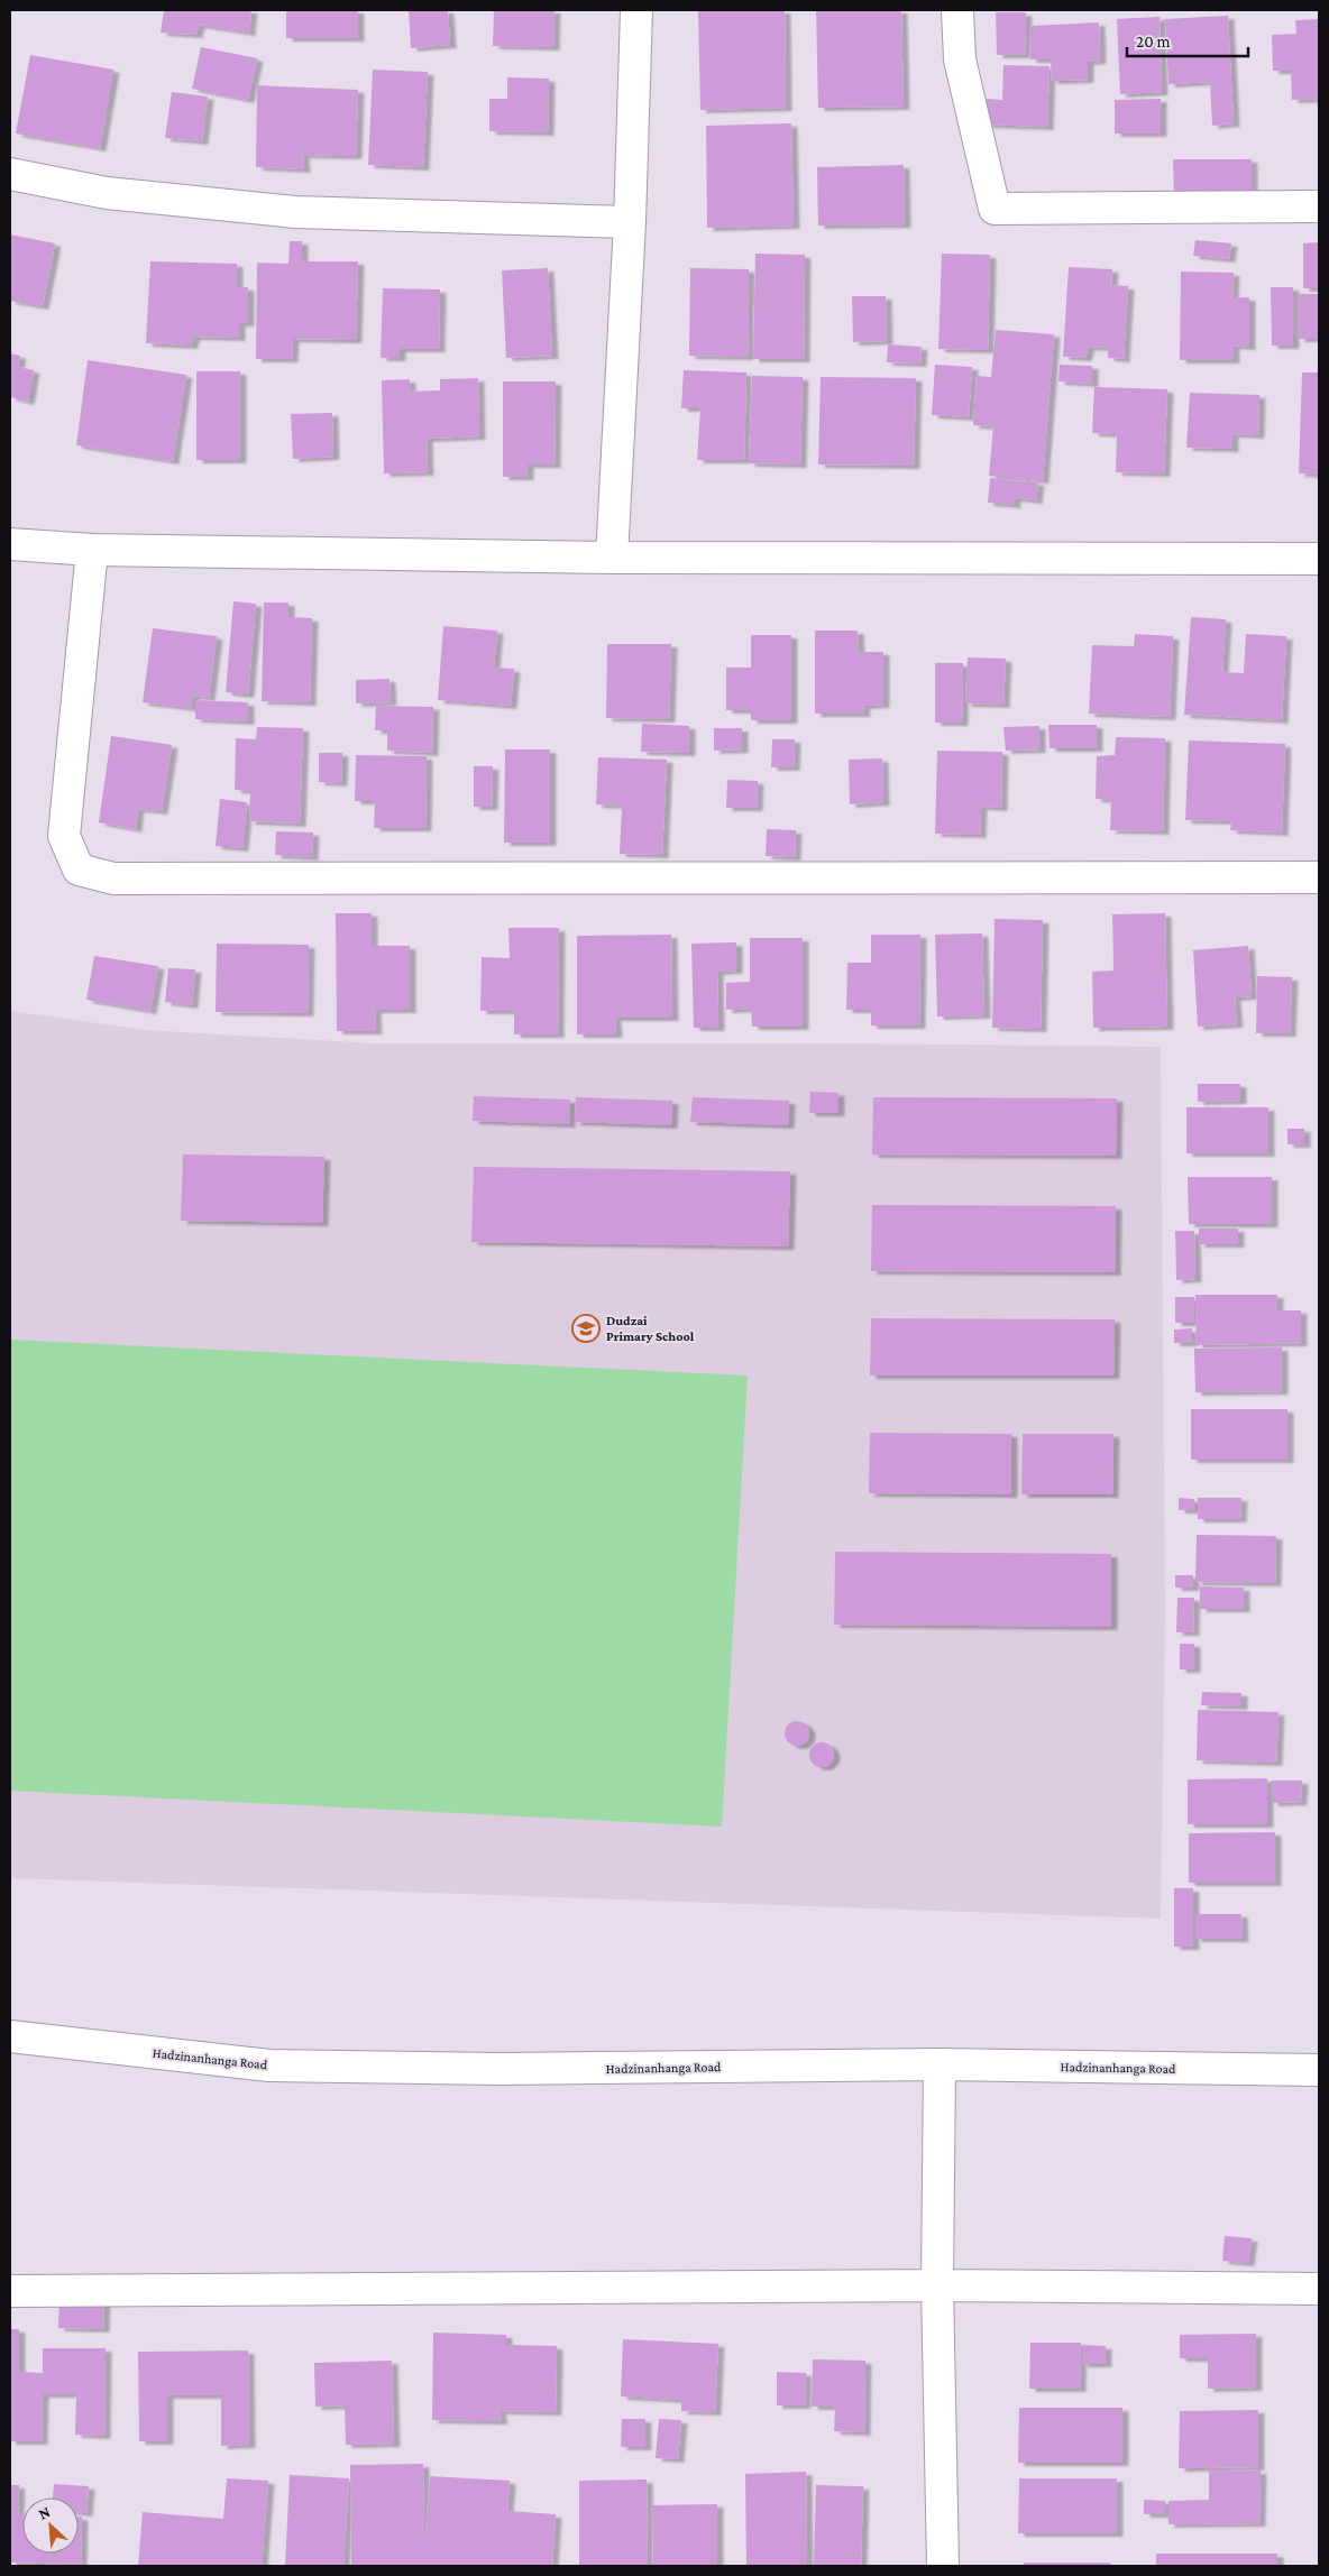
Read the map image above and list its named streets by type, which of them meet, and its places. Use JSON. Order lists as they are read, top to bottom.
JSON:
{
  "streets": {
    "street": ["Hadzinanhanga Road"]
  },
  "places": {
    "school or university": ["Dudzai Primary School"]
  },
  "scale_bar": "20 m",
  "north": "top left"
}
